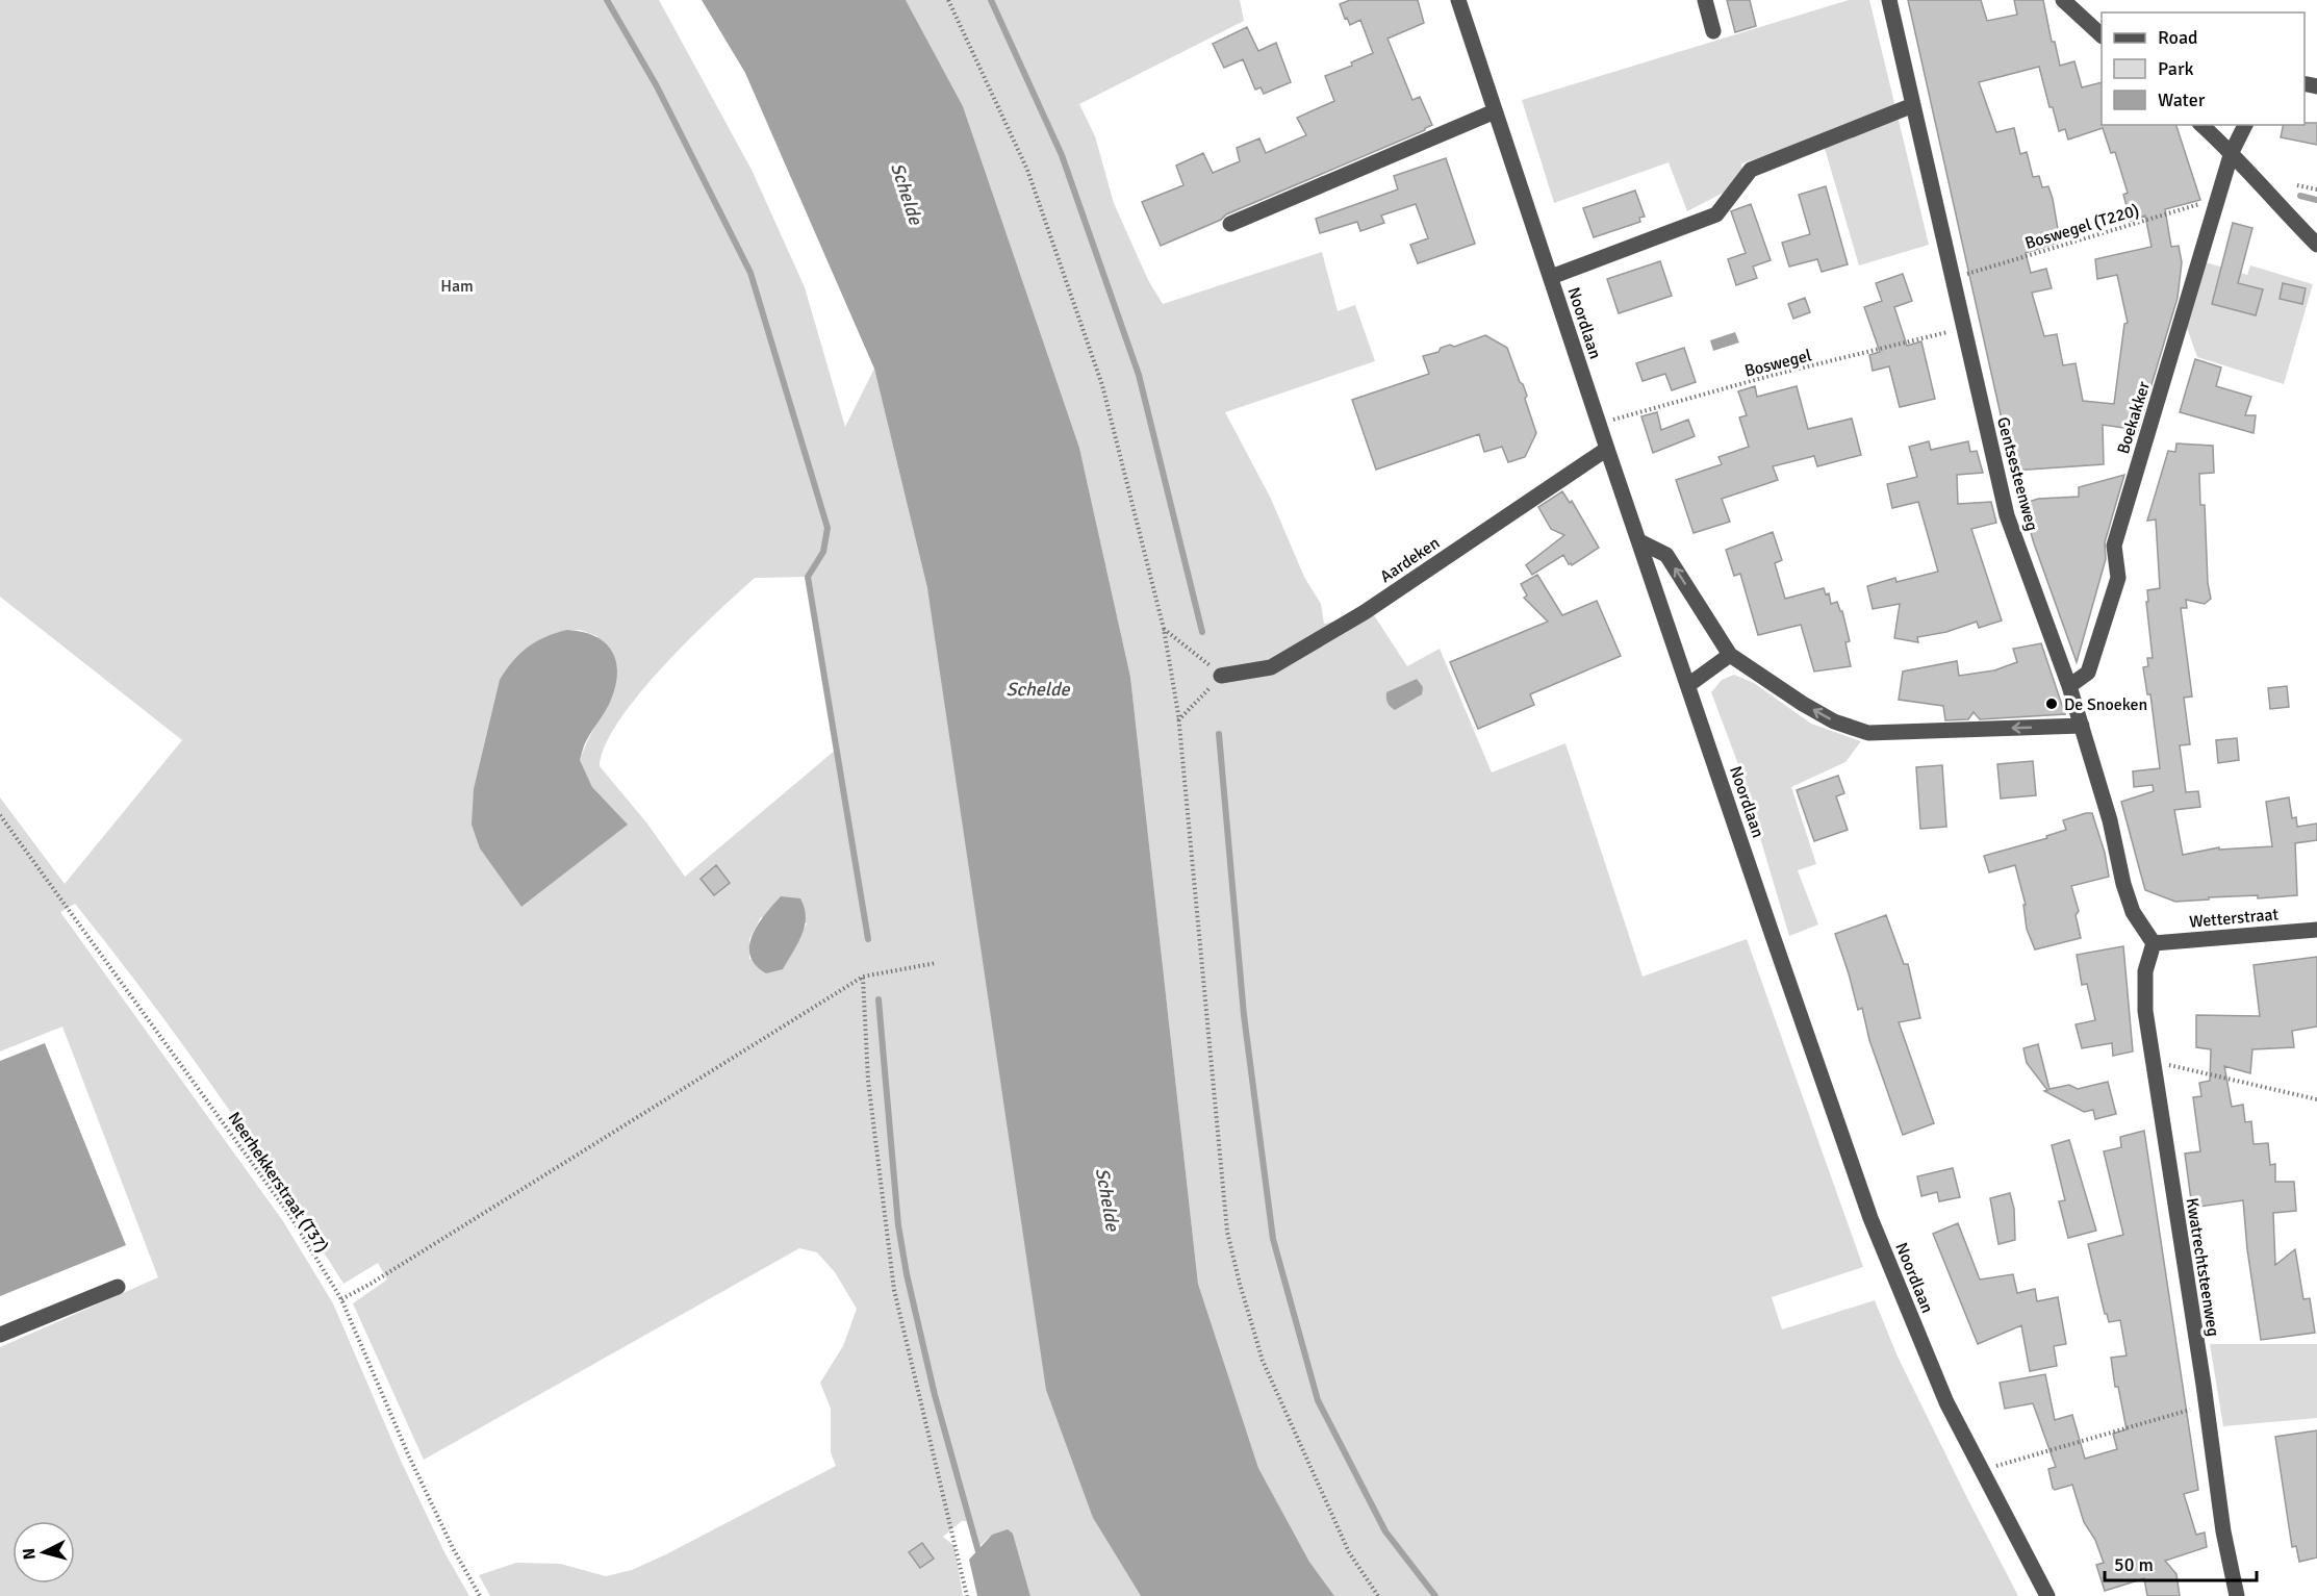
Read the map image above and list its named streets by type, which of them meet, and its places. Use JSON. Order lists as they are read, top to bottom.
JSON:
{
  "streets": {
    "street": [
      "Noordlaan",
      "Boekakker",
      "Gentsesteenweg",
      "Aardeken",
      "Wetterstraat",
      "Kwatrechtsteenweg"
    ],
    "path": ["Boswegel (T220)", "Boswegel", "Neerhekkerstraat (T37)"]
  },
  "crossings": [
    ["Boswegel (T220)", "Boekakker"],
    ["Boswegel (T220)", "Gentsesteenweg"],
    ["Noordlaan", "Boswegel"],
    ["Noordlaan", "Aardeken"],
    ["Boswegel", "Gentsesteenweg"],
    ["Boekakker", "Gentsesteenweg"],
    ["Gentsesteenweg", "Wetterstraat"],
    ["Gentsesteenweg", "Kwatrechtsteenweg"],
    ["Wetterstraat", "Kwatrechtsteenweg"]
  ],
  "water": ["Schelde"],
  "parks": ["Ham"],
  "places": ["De Snoeken"],
  "legend": ["Road", "Park", "Water"],
  "scale_bar": "50 m",
  "north": "left"
}
